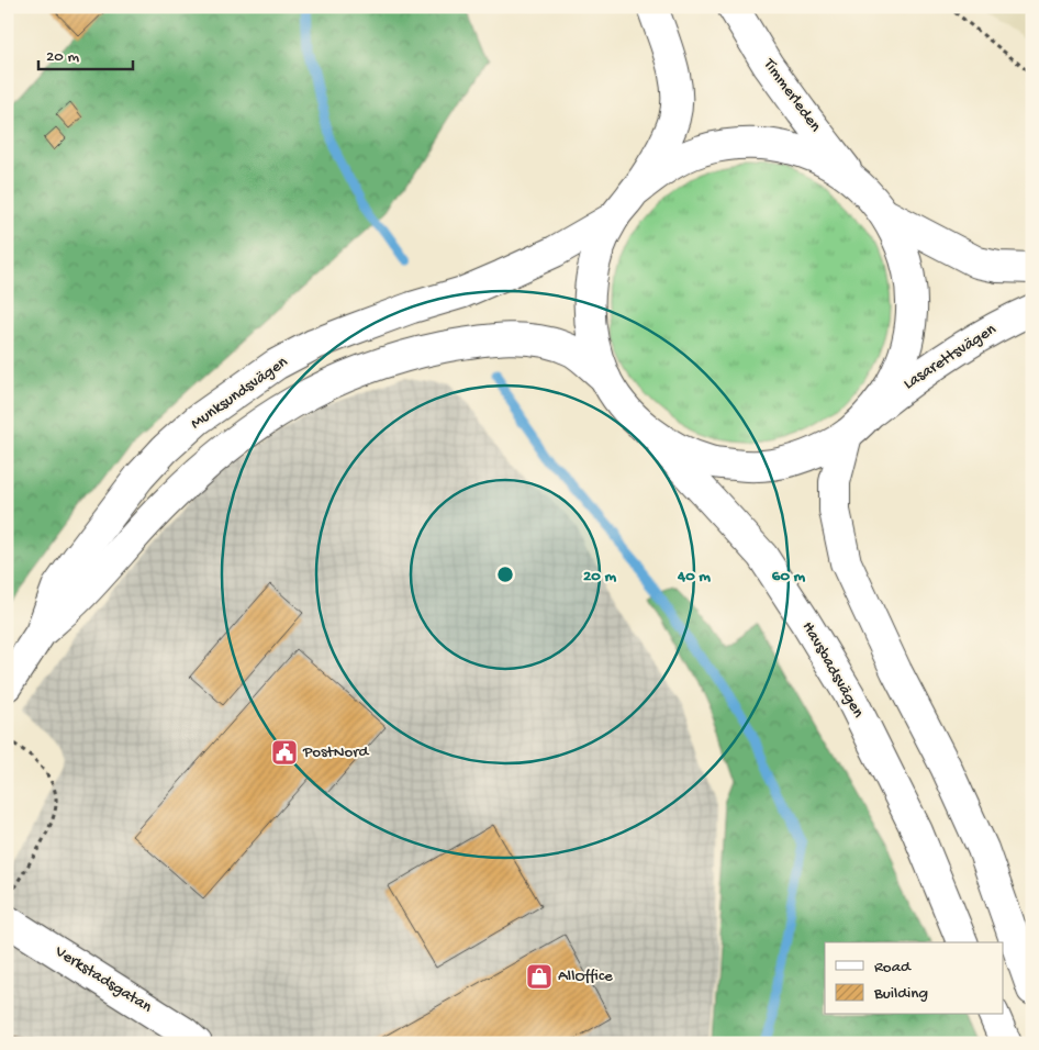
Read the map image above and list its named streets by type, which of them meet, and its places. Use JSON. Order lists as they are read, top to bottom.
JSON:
{
  "streets": {
    "main road": [
      "Timmerleden",
      "Lasarettsvägen",
      "Munksundsvägen",
      "Havsbadsvägen",
      "Verkstadsgatan"
    ]
  },
  "places": {
    "public building": ["PostNord"],
    "shop": ["AllOffice"]
  },
  "legend": ["Road", "Building"],
  "scale_bar": "20 m",
  "rings": ["20 m", "40 m", "60 m"]
}
